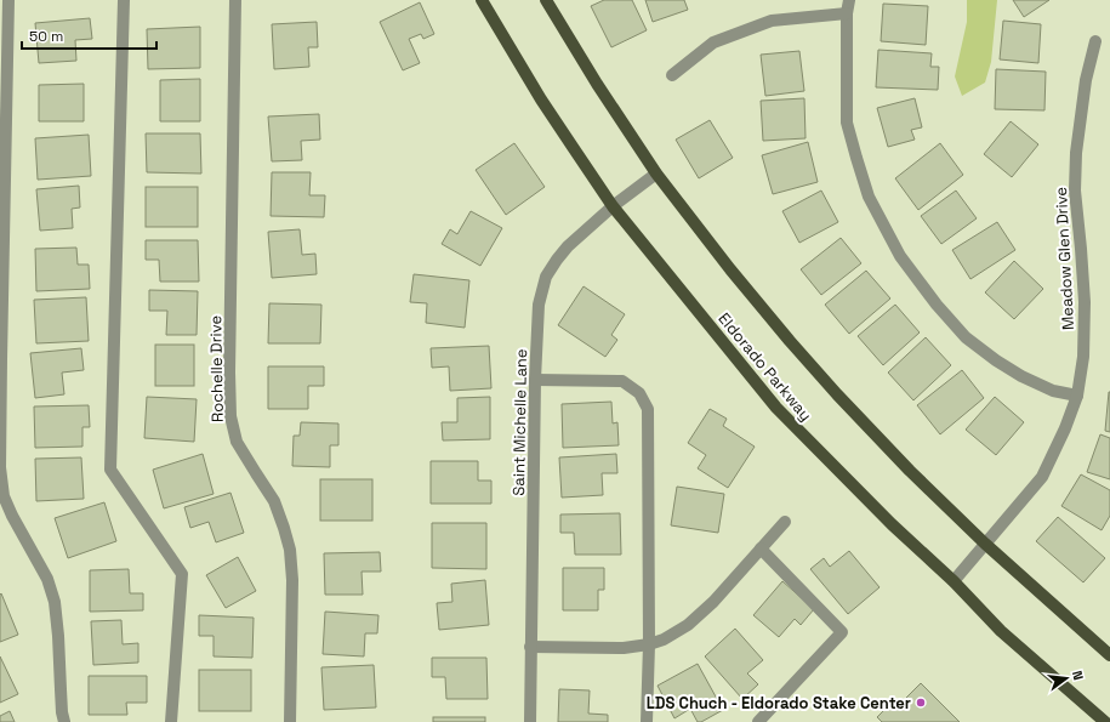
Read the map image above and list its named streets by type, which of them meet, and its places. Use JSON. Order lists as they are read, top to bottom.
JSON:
{
  "streets": {
    "main road": ["Eldorado Parkway"],
    "street": ["Meadow Glen Drive", "Rochelle Drive", "Saint Michelle Lane"]
  },
  "crossings": [
    ["Meadow Glen Drive", "Eldorado Parkway"],
    ["Eldorado Parkway", "Saint Michelle Lane"]
  ],
  "places": ["LDS Chuch - Eldorado Stake Center"],
  "scale_bar": "50 m",
  "north": "right"
}
